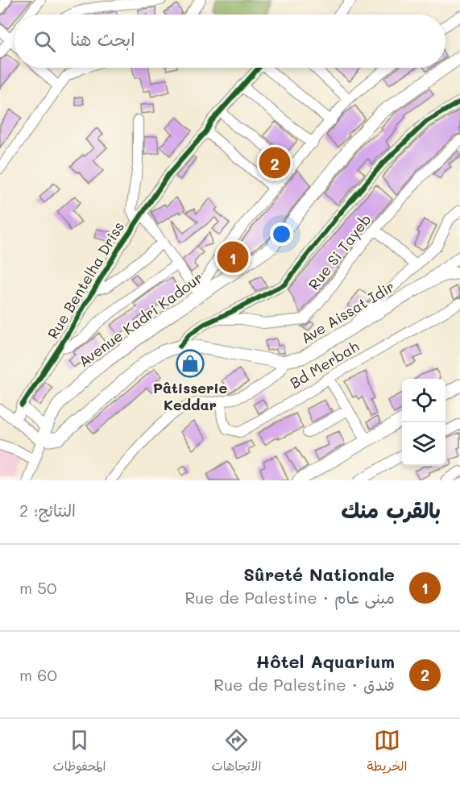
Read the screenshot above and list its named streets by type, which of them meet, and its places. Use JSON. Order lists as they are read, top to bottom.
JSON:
{
  "streets": {
    "main road": ["Ave Aissat Idir", "Avenue Kadri Kadour"],
    "street": ["Rue Si Tayeb", "Rue Bentelha Driss", "Bd Merbah"]
  },
  "crossings": [
    ["Ave Aissat Idir", "Avenue Kadri Kadour"]
  ],
  "places": {
    "shop": ["Pâtisserie Keddar"]
  },
  "page": {
    "search": "ابحث هنا",
    "pins": ["2", "1"],
    "heading": ["بالقرب منك", "النتائج: 2"],
    "list": [
      {
        "mark": "1",
        "name": "Sûreté Nationale",
        "note": "مبنى عام · Rue de Palestine",
        "value": "50 m"
      },
      {
        "mark": "2",
        "name": "Hôtel Aquarium",
        "note": "فندق · Rue de Palestine",
        "value": "60 m"
      }
    ],
    "nav": ["الخريطة", "الاتجاهات", "المحفوظات"]
  }
}
